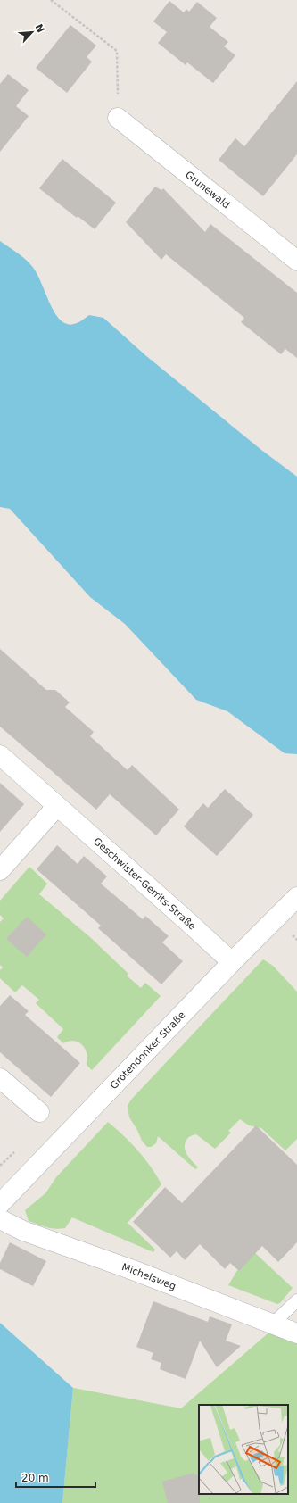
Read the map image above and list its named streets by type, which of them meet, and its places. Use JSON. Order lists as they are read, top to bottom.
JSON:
{
  "streets": {
    "street": [
      "Grunewald",
      "Geschwister-Gerrits-Straße",
      "Grotendonker Straße",
      "Michelsweg"
    ]
  },
  "crossings": [
    ["Geschwister-Gerrits-Straße", "Grotendonker Straße"]
  ],
  "scale_bar": "20 m",
  "north": "top right"
}
